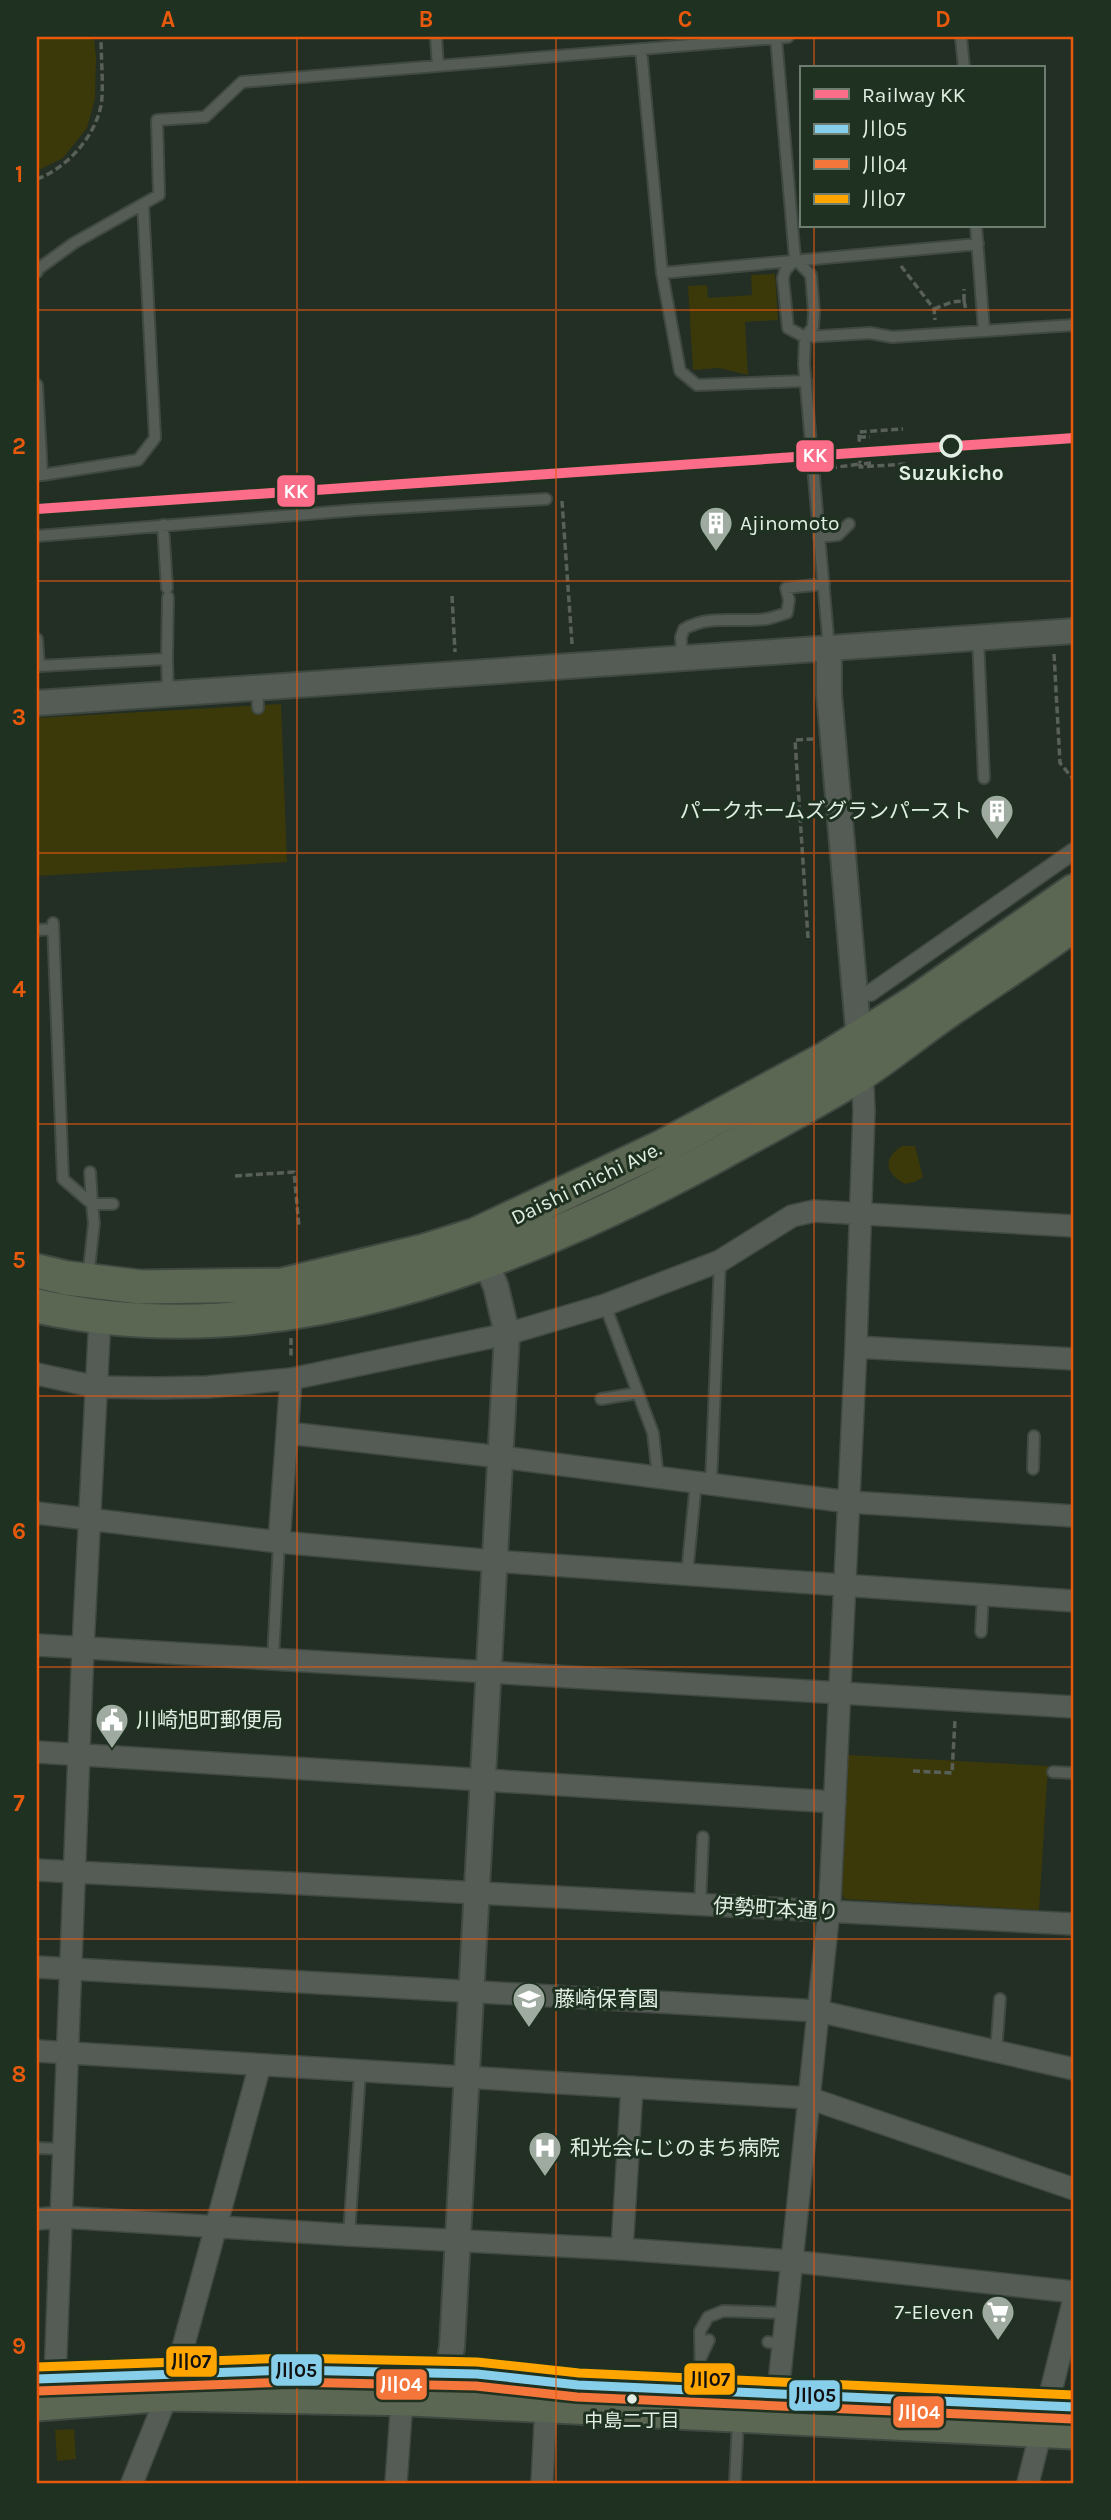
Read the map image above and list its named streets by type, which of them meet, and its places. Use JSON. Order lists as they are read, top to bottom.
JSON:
{
  "streets": {
    "highway": ["Daishi michi Ave."],
    "street": ["伊勢町本通り"]
  },
  "places": {
    "other": ["Suzukicho", "中島二丁目"],
    "building": ["Ajinomoto", "パークホームズグランパースト"],
    "public building": ["川崎旭町郵便局"],
    "school or university": ["藤崎保育園"],
    "hospital": ["和光会にじのまち病院"],
    "supermarket": ["7-Eleven"]
  },
  "lines": [
    "rail line KK",
    "transit line 川07",
    "transit line 川05",
    "transit line 川04"
  ],
  "legend": [
    "Railway KK",
    "川05",
    "川04",
    "川07"
  ],
  "grid": {
    "columns": [
      "A",
      "B",
      "C",
      "D"
    ],
    "rows": [
      "1",
      "2",
      "3",
      "4",
      "5",
      "6",
      "7",
      "8",
      "9"
    ]
  }
}
